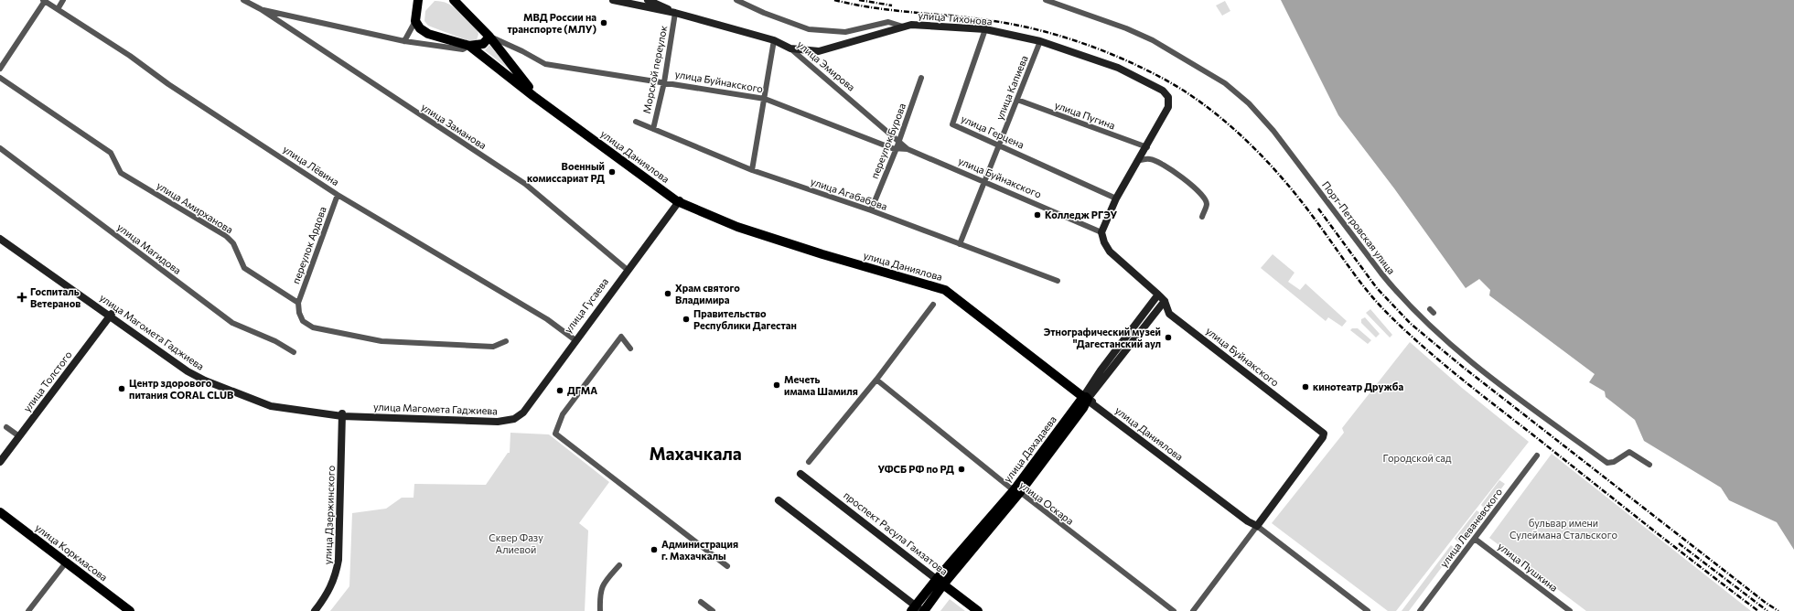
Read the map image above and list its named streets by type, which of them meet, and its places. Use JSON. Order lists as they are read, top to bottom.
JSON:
{
  "streets": {
    "main road": [
      "улица Даниялова",
      "улица Дахадаева",
      "проспект Расула Гамзатова",
      "улица Коркмасова"
    ],
    "street": [
      "улица Тихонова",
      "улица Эмирова",
      "Морской переулок",
      "улица Буйнакского",
      "улица Капиева",
      "улица Пугина",
      "улица Заманова",
      "улица Герцена",
      "переулок Бурова",
      "улица Лёвина",
      "улица Агабабова",
      "улица Амирханова",
      "Порт-Петровская улица",
      "переулок Ардова",
      "улица Магидова",
      "улица Гусаева",
      "улица Магомета Гаджиева",
      "улица Толстого",
      "улица Оскара",
      "улица Дзержинского",
      "улица Леваневского",
      "улица Пушкина"
    ]
  },
  "crossings": [
    ["улица Тихонова", "улица Эмирова"],
    ["улица Тихонова", "улица Капиева"],
    ["улица Тихонова", "улица Пугина"],
    ["улица Тихонова", "улица Герцена"],
    ["улица Эмирова", "Морской переулок"],
    ["улица Эмирова", "улица Буйнакского"],
    ["улица Эмирова", "переулок Бурова"],
    ["Морской переулок", "улица Буйнакского"],
    ["Морской переулок", "улица Агабабова"],
    ["улица Буйнакского", "улица Капиева"],
    ["улица Буйнакского", "переулок Бурова"],
    ["улица Буйнакского", "улица Даниялова"],
    ["улица Буйнакского", "улица Дахадаева"],
    ["улица Капиева", "улица Пугина"],
    ["улица Капиева", "улица Герцена"],
    ["улица Капиева", "улица Агабабова"],
    ["улица Заманова", "улица Даниялова"],
    ["улица Заманова", "улица Гусаева"],
    ["переулок Бурова", "улица Агабабова"],
    ["улица Даниялова", "улица Гусаева"],
    ["улица Даниялова", "улица Дахадаева"],
    ["улица Лёвина", "переулок Ардова"],
    ["улица Лёвина", "улица Гусаева"],
    ["улица Амирханова", "переулок Ардова"],
    ["улица Гусаева", "улица Магомета Гаджиева"],
    ["улица Магомета Гаджиева", "улица Толстого"],
    ["улица Магомета Гаджиева", "улица Дзержинского"],
    ["улица Дахадаева", "улица Оскара"],
    ["улица Дахадаева", "проспект Расула Гамзатова"],
    ["улица Леваневского", "улица Пушкина"]
  ],
  "districts": ["Махачкала"],
  "parks": ["Городской сад", "бульвар имени Сулеймана Стальского", "Сквер Фазу Алиевой"],
  "places": {
    "other": [
      "МВД России на транспорте (МЛУ)",
      "Военный комиссариат РД",
      "Колледж РГЭУ",
      "Храм святого Владимира",
      "Правительство Республики Дагестан",
      "Этнографический музей \"Дагестанский аул",
      "Мечеть имама Шамиля",
      "кинотеатр Дружба",
      "Центр здорового питания CORAL CLUB",
      "ДГМА",
      "УФСБ РФ по РД",
      "Администрация г. Махачкалы"
    ],
    "health": ["Госпиталь Ветеранов"]
  }
}
